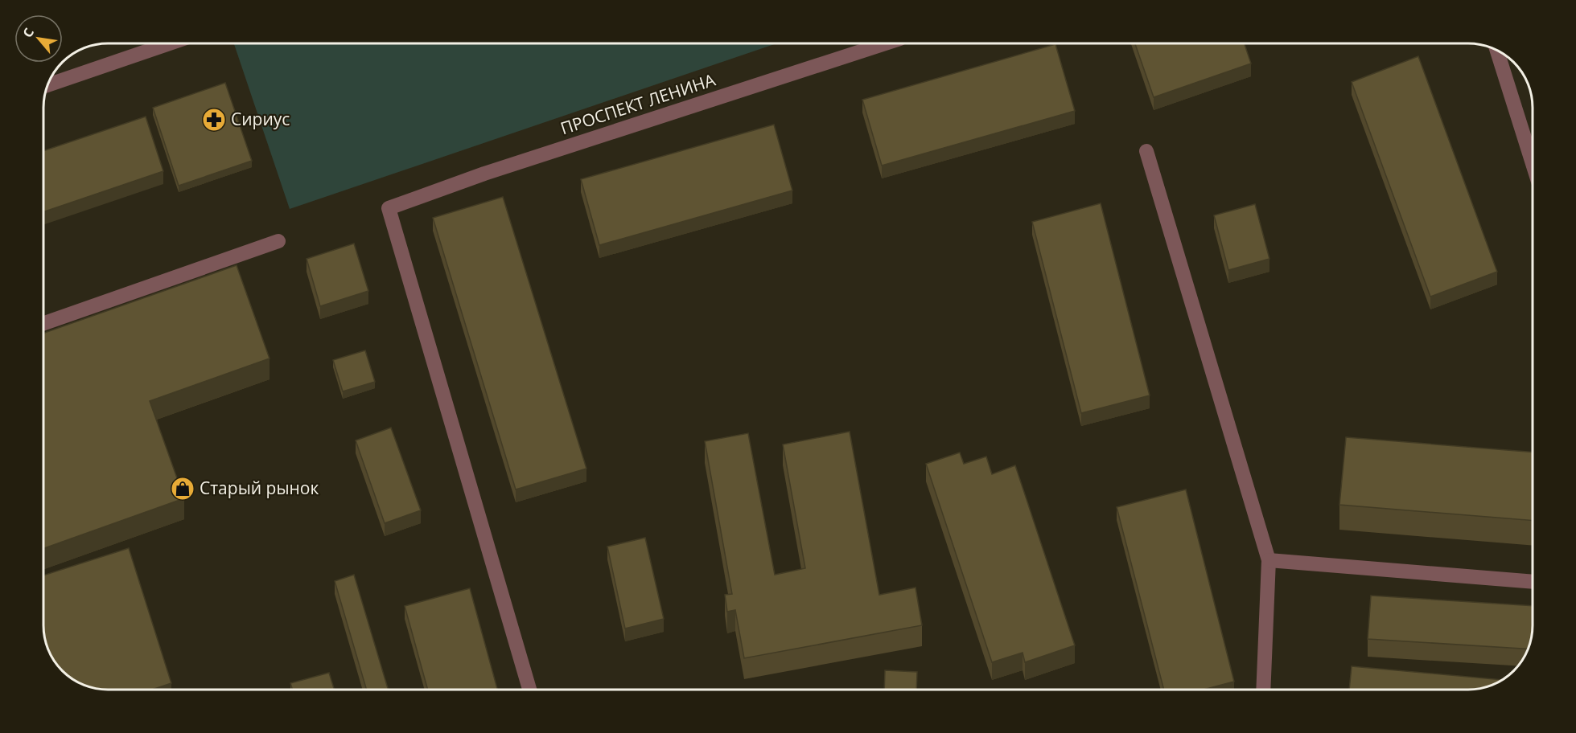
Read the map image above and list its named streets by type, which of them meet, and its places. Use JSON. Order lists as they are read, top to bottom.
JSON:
{
  "streets": {
    "street": ["ПРОСПЕКТ ЛЕНИНА"]
  },
  "places": {
    "pharmacy": ["Сириус"],
    "shop": ["Старый рынок"]
  },
  "north": "top left"
}
